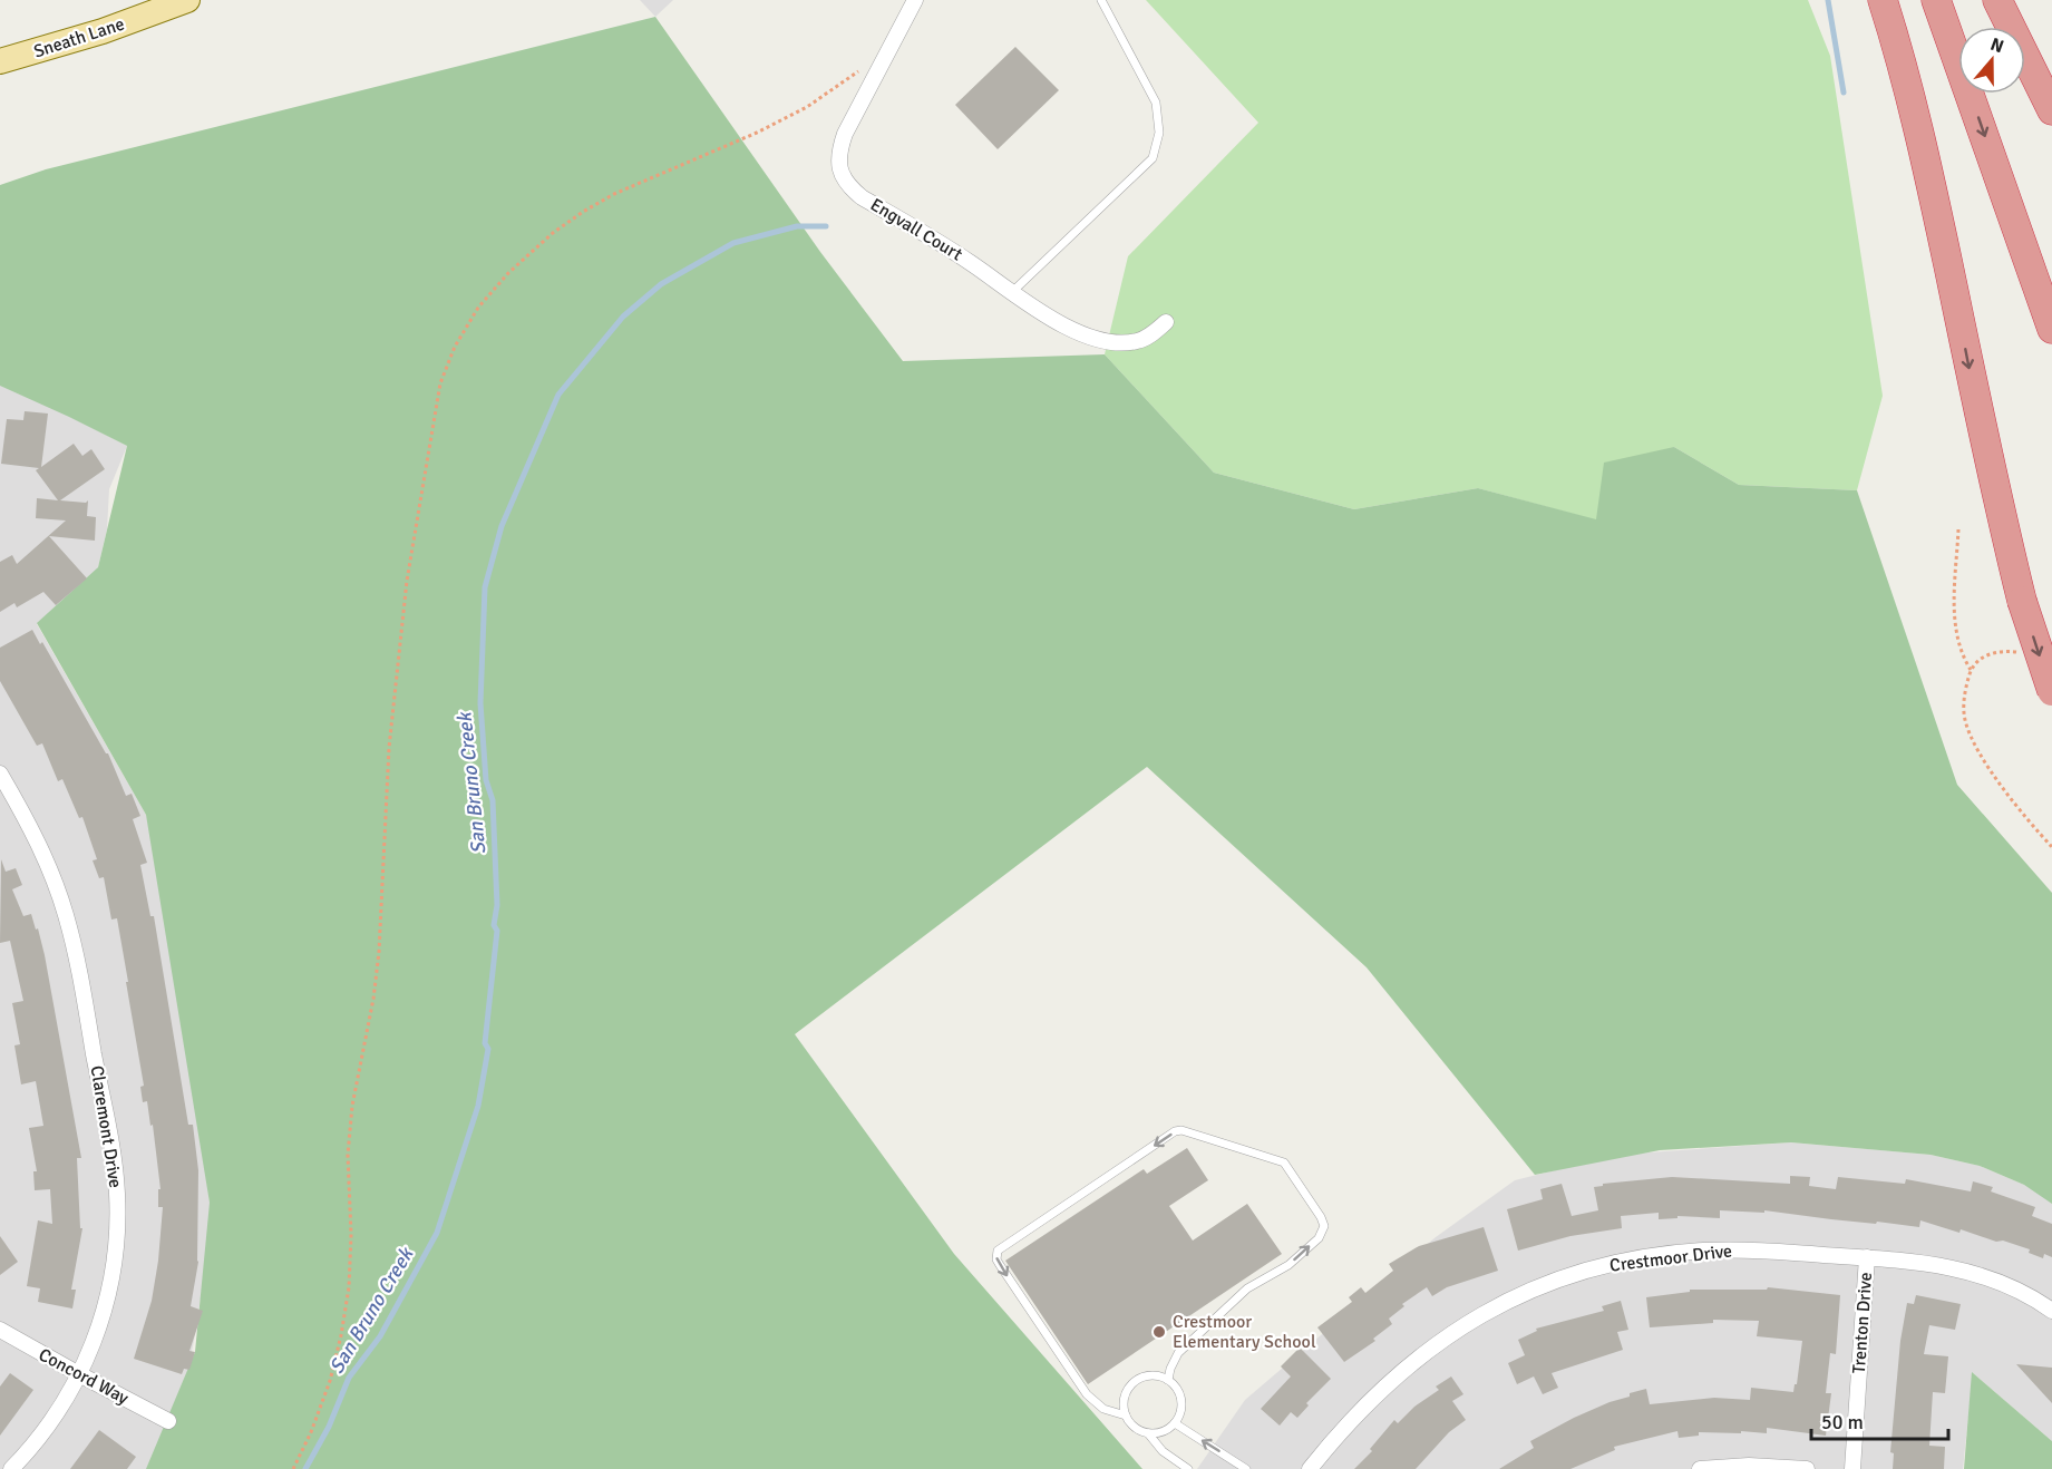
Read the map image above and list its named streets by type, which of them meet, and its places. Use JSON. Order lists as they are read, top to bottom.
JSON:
{
  "streets": {
    "main road": ["Sneath Lane"],
    "street": [
      "Engvall Court",
      "Claremont Drive",
      "Crestmoor Drive",
      "Trenton Drive",
      "Concord Way"
    ]
  },
  "crossings": [
    ["Claremont Drive", "Concord Way"],
    ["Crestmoor Drive", "Trenton Drive"]
  ],
  "water": ["San Bruno Creek"],
  "places": ["Crestmoor Elementary School"],
  "scale_bar": "50 m",
  "north": "top"
}
